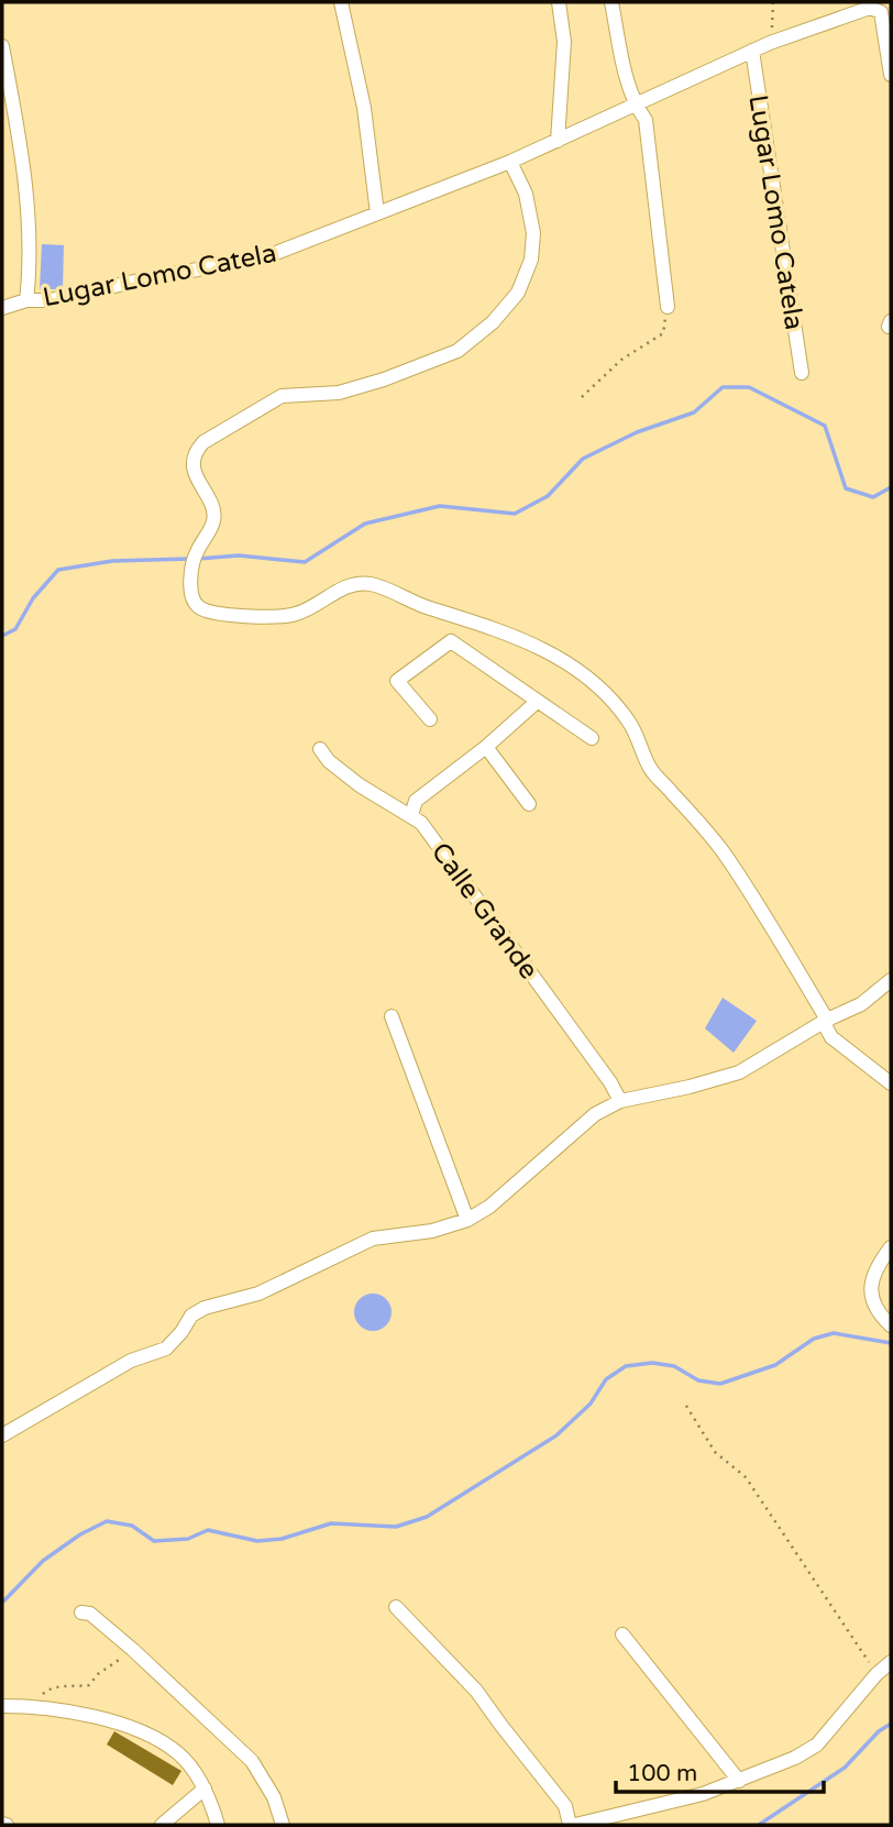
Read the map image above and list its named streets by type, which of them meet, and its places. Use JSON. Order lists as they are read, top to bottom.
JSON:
{
  "streets": {
    "street": ["Lugar Lomo Catela", "Calle Grande"]
  },
  "scale_bar": "100 m"
}
